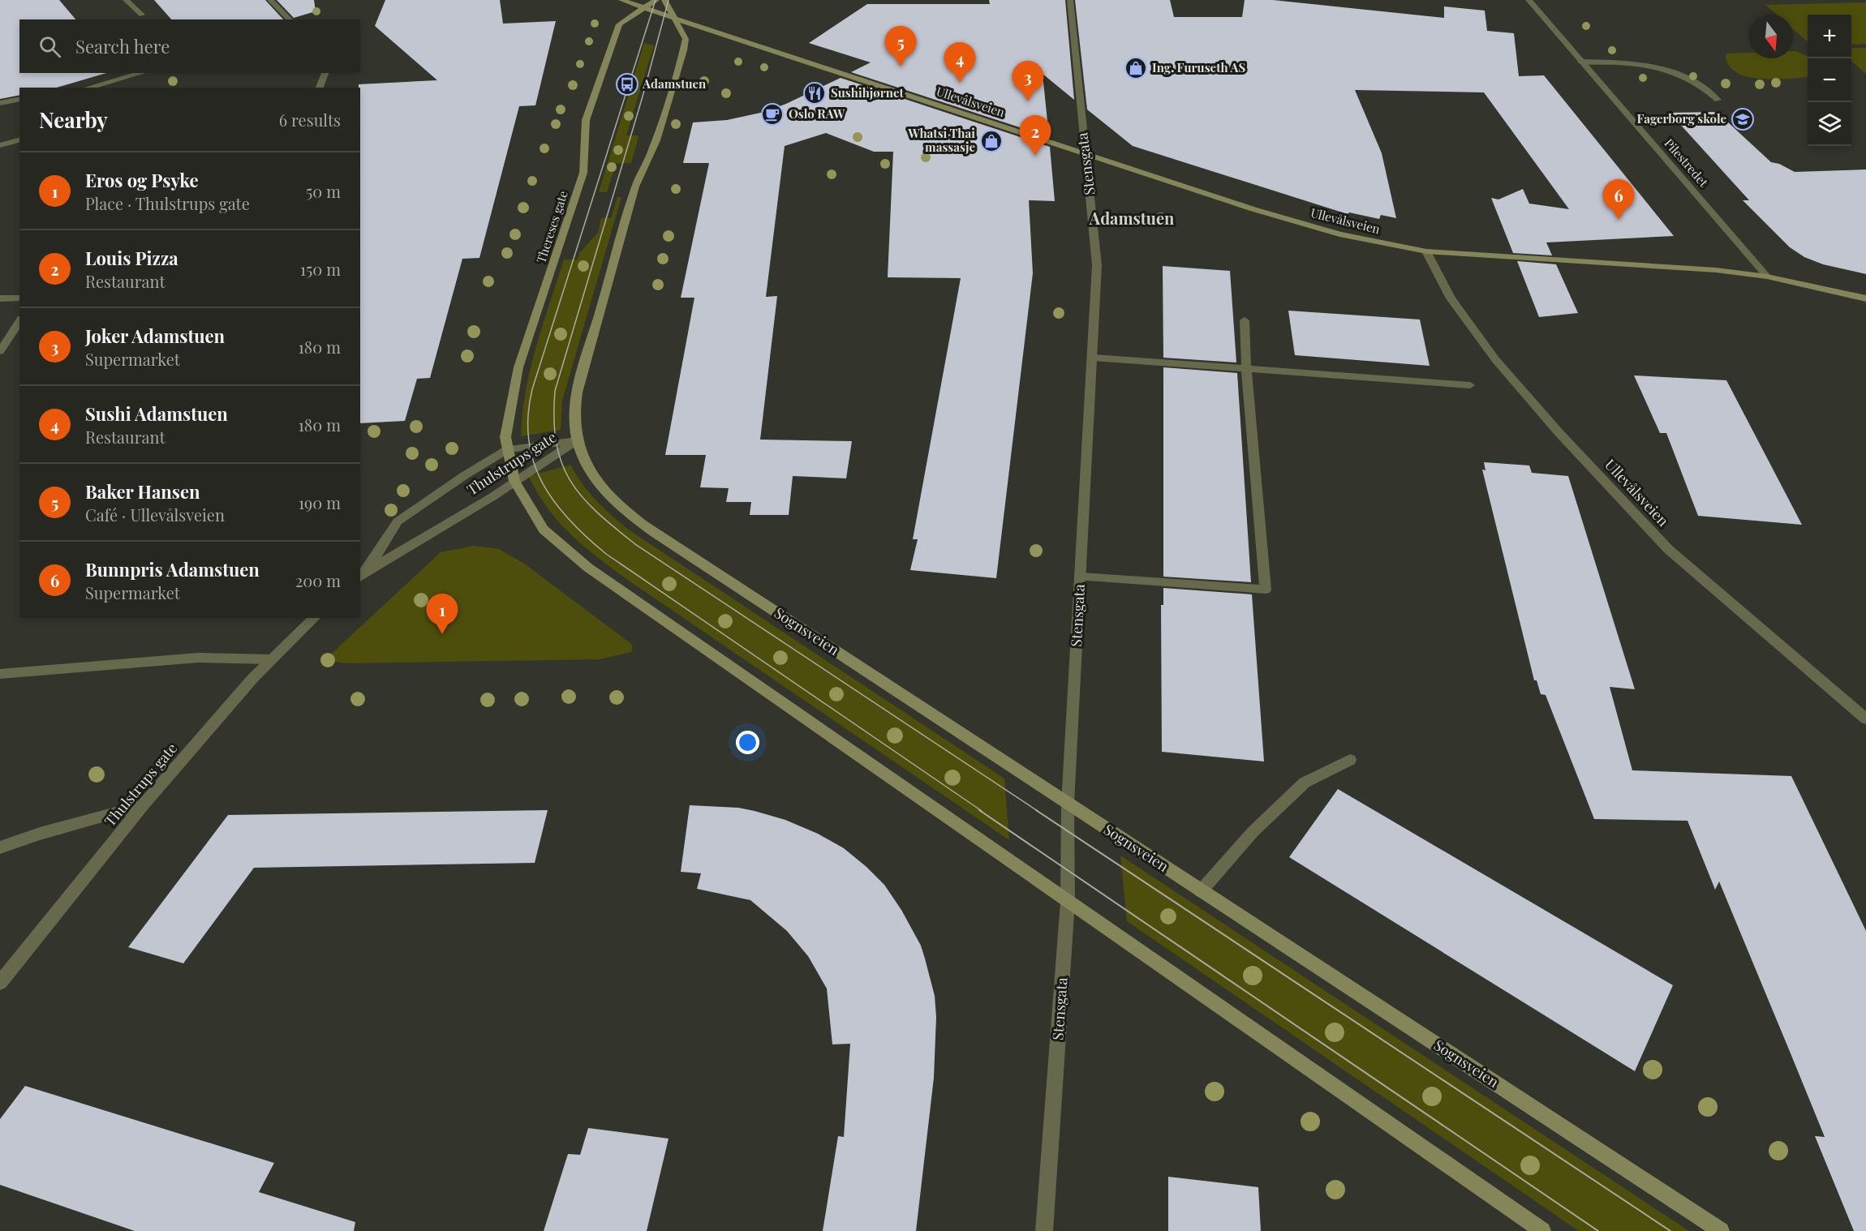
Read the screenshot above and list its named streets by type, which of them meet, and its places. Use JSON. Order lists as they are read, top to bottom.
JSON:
{
  "streets": {
    "main road": ["Ullevålsveien", "Thereses gate", "Sognsveien"],
    "street": ["Pilestredet", "Stensgata", "Thulstrups gate"]
  },
  "crossings": [
    ["Ullevålsveien", "Pilestredet"],
    ["Ullevålsveien", "Stensgata"],
    ["Ullevålsveien", "Thereses gate"],
    ["Stensgata", "Sognsveien"],
    ["Thereses gate", "Thulstrups gate"],
    ["Thulstrups gate", "Sognsveien"]
  ],
  "districts": ["Adamstuen"],
  "places": {
    "shop": ["Ing. Furuseth AS", "Whatsi Thai massasje"],
    "bus stop": ["Adamstuen"],
    "restaurant": ["Sushihjørnet"],
    "cafe": ["Oslo RAW"],
    "school or university": ["Fagerborg skole"]
  },
  "north": "bottom",
  "page": {
    "map_buttons": ["+", "−"],
    "search": "Search here",
    "pins": [
      "5",
      "4",
      "3",
      "2",
      "6",
      "1"
    ],
    "heading": ["Nearby", "6 results"],
    "list": [
      {
        "mark": "1",
        "name": "Eros og Psyke",
        "note": "Place · Thulstrups gate",
        "value": "50 m"
      },
      {
        "mark": "2",
        "name": "Louis Pizza",
        "note": "Restaurant",
        "value": "150 m"
      },
      {
        "mark": "3",
        "name": "Joker Adamstuen",
        "note": "Supermarket",
        "value": "180 m"
      },
      {
        "mark": "4",
        "name": "Sushi Adamstuen",
        "note": "Restaurant",
        "value": "180 m"
      },
      {
        "mark": "5",
        "name": "Baker Hansen",
        "note": "Café · Ullevålsveien",
        "value": "190 m"
      },
      {
        "mark": "6",
        "name": "Bunnpris Adamstuen",
        "note": "Supermarket",
        "value": "200 m"
      }
    ]
  }
}
